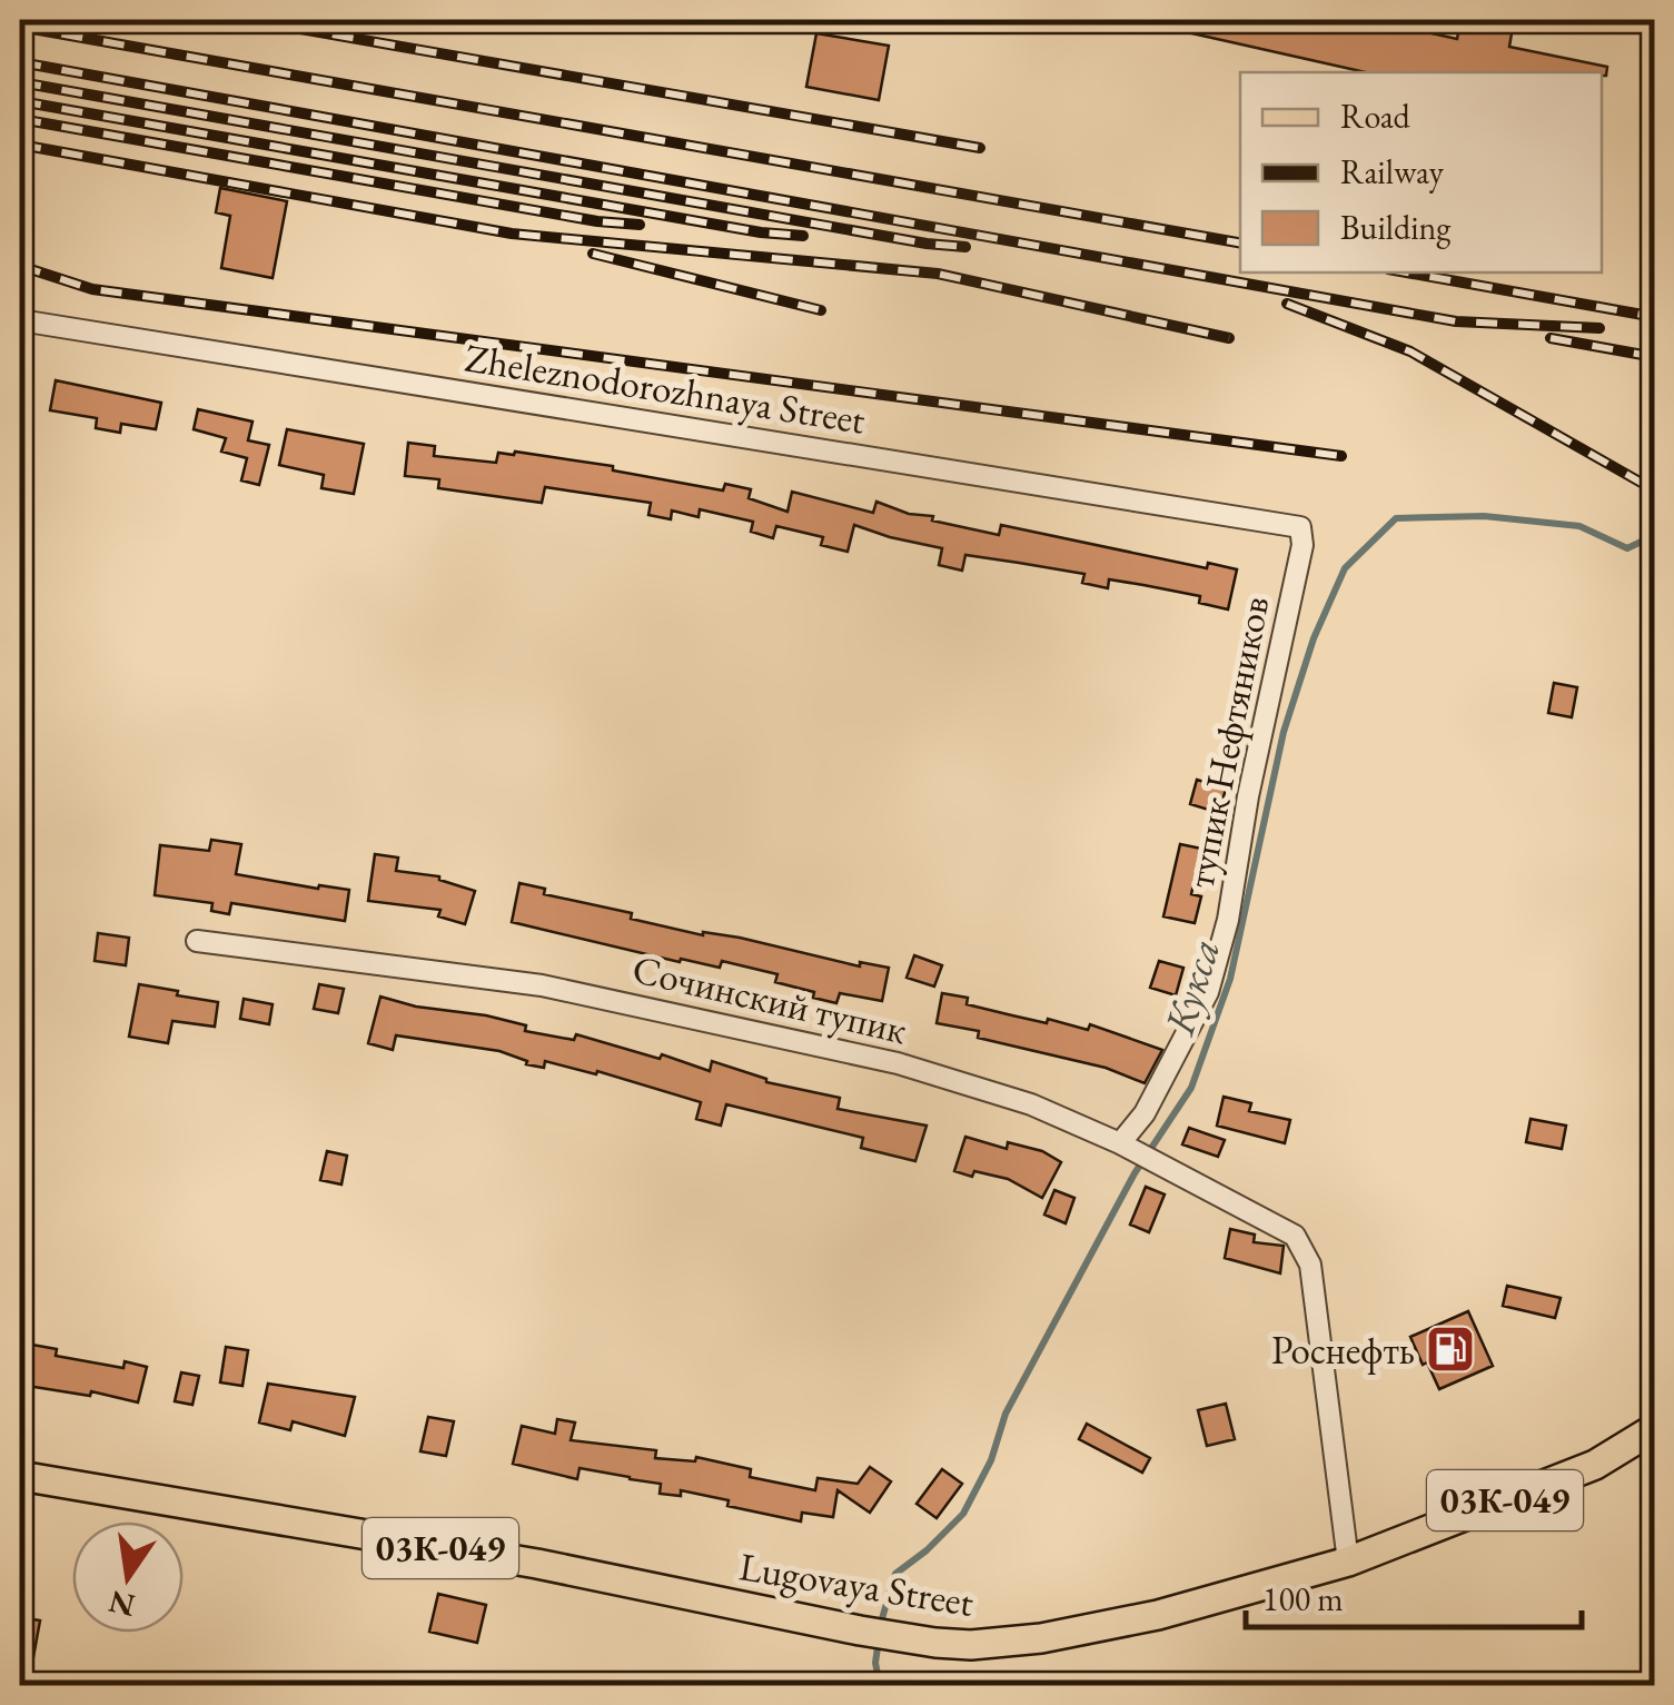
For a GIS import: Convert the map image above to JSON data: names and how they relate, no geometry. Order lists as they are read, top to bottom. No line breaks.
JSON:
{"streets":{"main road":["03К-049","Lugovaya Street"],"street":["Zheleznodorozhnaya Street","тупик Нефтяников","Сочинский тупик"]},"crossings":[["Zheleznodorozhnaya Street","тупик Нефтяников"],["тупик Нефтяников","Сочинский тупик"],["Сочинский тупик","Lugovaya Street"]],"water":["Кукса"],"places":{"fuel station":["Роснефть"]},"legend":["Road","Railway","Building"],"scale_bar":"100 m","north":"bottom"}
